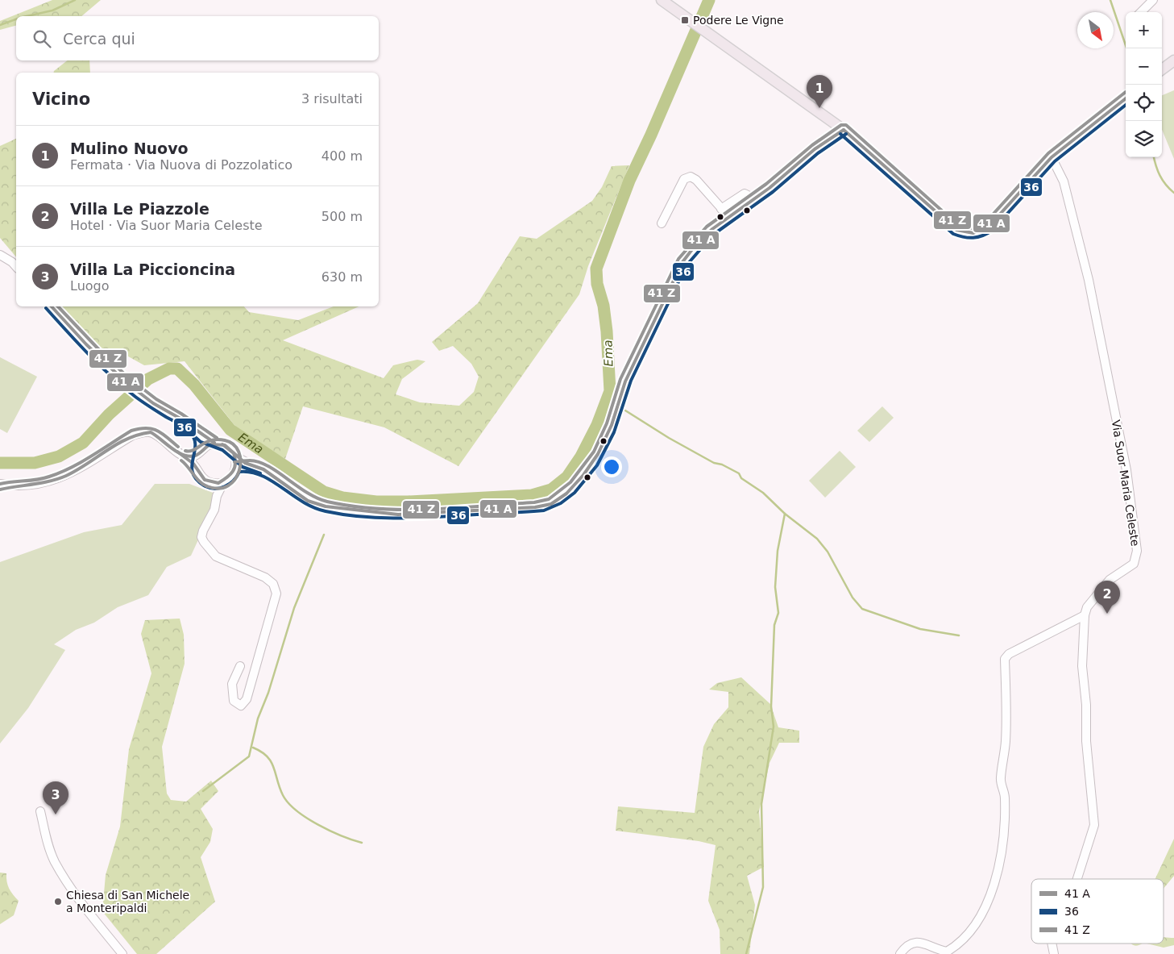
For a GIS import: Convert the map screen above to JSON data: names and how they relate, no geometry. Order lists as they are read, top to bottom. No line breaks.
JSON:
{"streets":{"street":["Via Suor Maria Celeste"]},"water":["Ema"],"places":{"transit":["Podere Le Vigne"],"other":["Chiesa di San Michele a Monteripaldi"]},"lines":["transit line 36"],"legend":["41 A","36","41 Z"],"north":"bottom right","page":{"map_buttons":["+","−"],"search":"Cerca qui","heading":["Vicino","3 risultati"],"pins":["1","2","3"],"list":[{"mark":"1","name":"Mulino Nuovo","note":"Fermata · Via Nuova di Pozzolatico","value":"400 m"},{"mark":"2","name":"Villa Le Piazzole","note":"Hotel · Via Suor Maria Celeste","value":"500 m"},{"mark":"3","name":"Villa La Piccioncina","note":"Luogo","value":"630 m"}]}}
